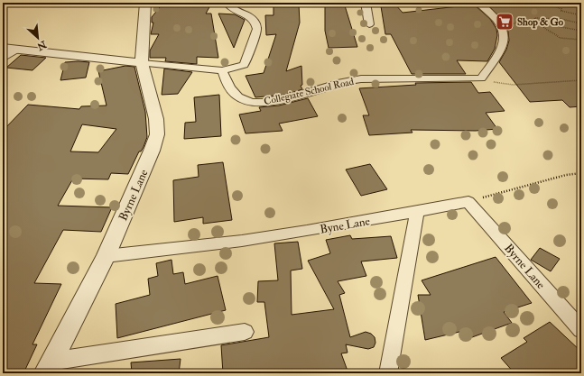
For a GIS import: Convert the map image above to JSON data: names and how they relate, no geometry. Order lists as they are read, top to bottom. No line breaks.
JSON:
{"streets":{"street":["Collegiate School Road","Byrne Lane","Byne Lane"]},"crossings":[["Byrne Lane","Byne Lane"]],"places":{"supermarket":["Shop & Go"]},"north":"bottom right"}
